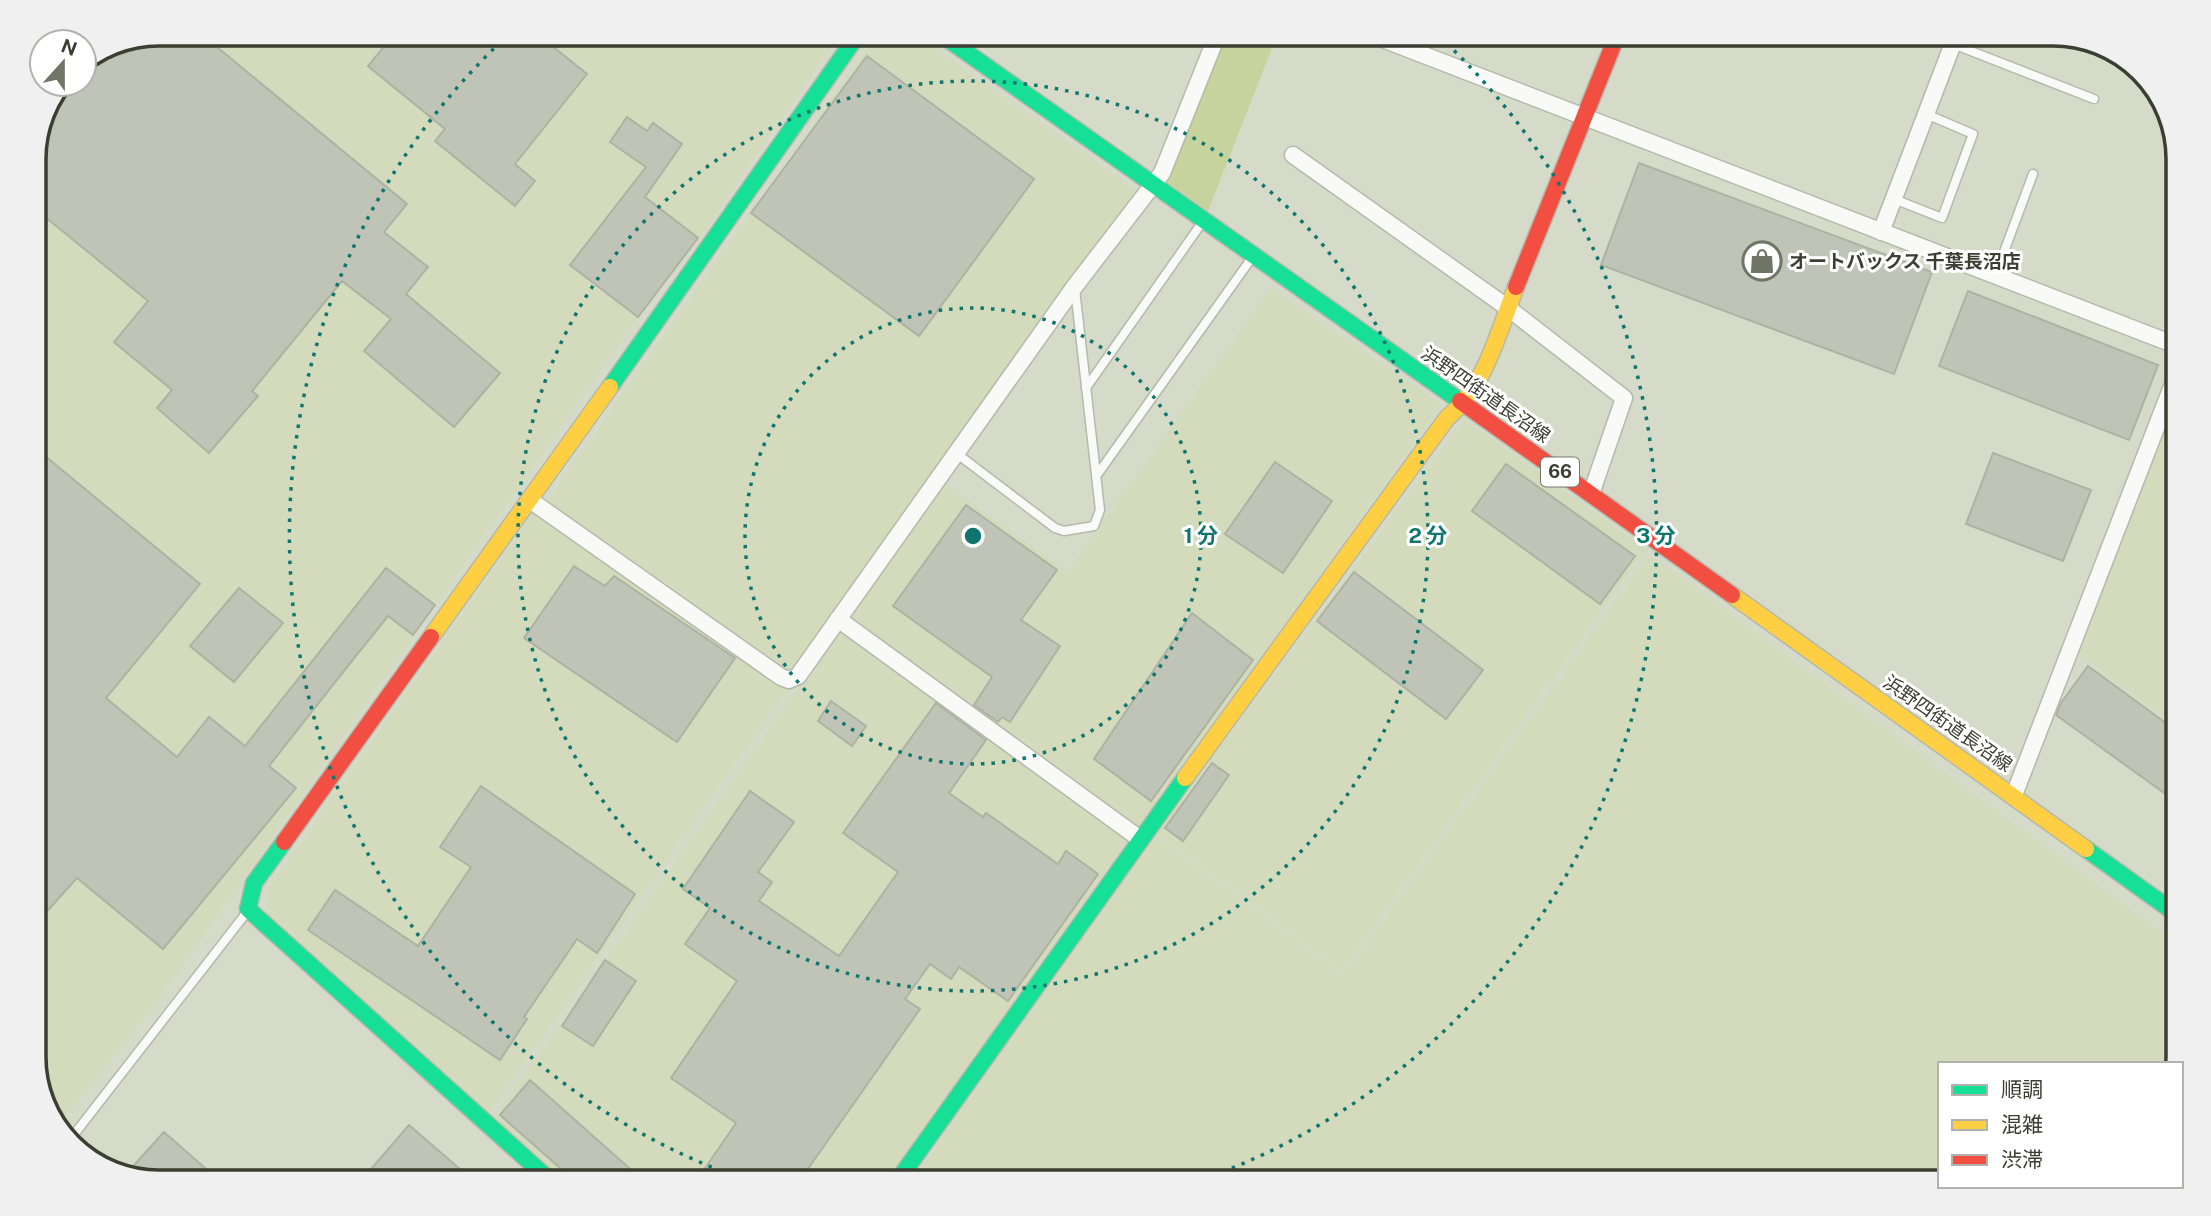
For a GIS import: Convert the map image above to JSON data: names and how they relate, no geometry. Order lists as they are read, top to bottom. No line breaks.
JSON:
{"streets":{"street":["浜野四街道長沼線","66"]},"places":{"shop":["オートバックス 千葉長沼店"]},"legend":["順調","混雑","渋滞"],"north":"top","rings":["1 分","2 分","3 分"]}
